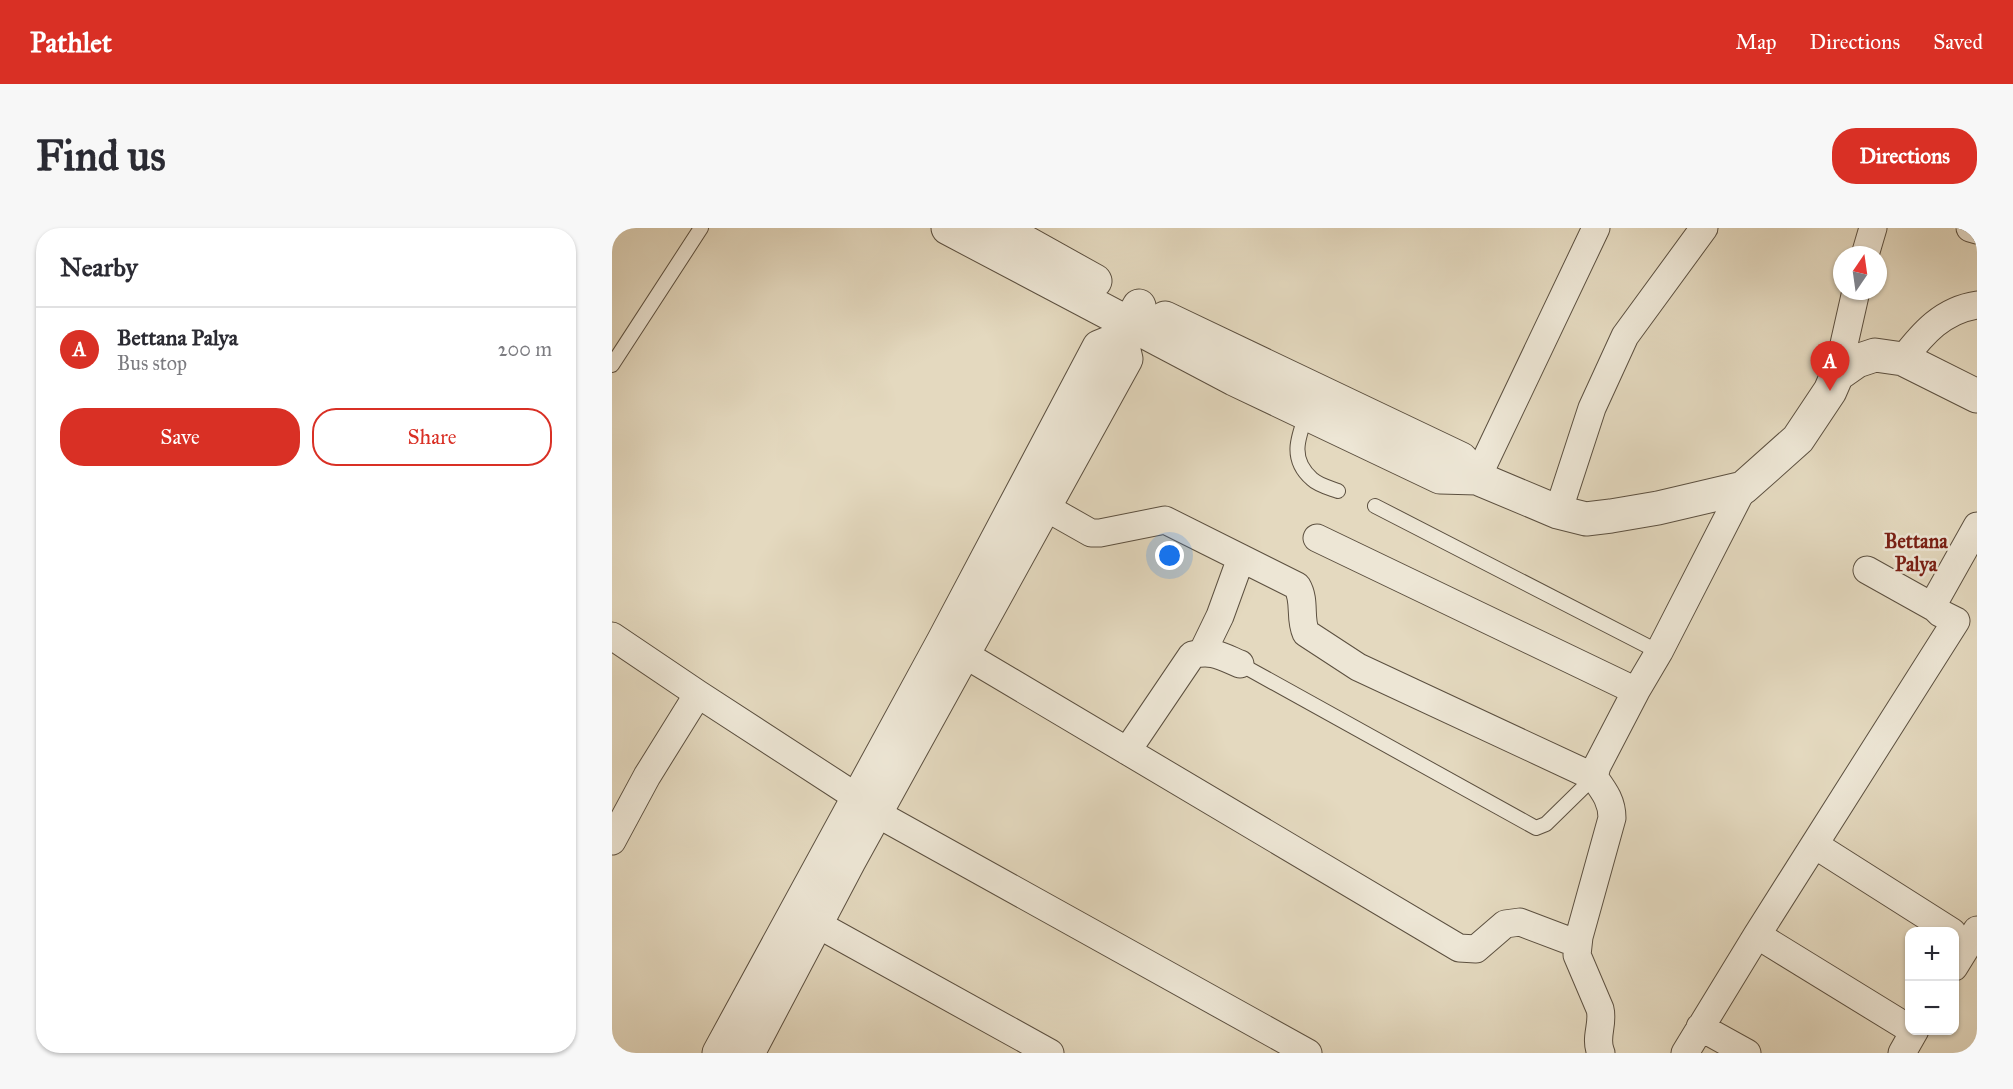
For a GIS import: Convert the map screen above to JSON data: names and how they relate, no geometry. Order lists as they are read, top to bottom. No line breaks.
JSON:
{"districts":["Bettana Palya"],"north":"top","page":{"header":"Pathlet","nav":["Map","Directions","Saved"],"buttons":["Directions",["Save","Share"]],"title":"Find us","heading":"Nearby","list":[{"mark":"A","name":"Bettana Palya","note":"Bus stop","value":"200 m"}],"pins":"A","map_buttons":["+","−"]}}
